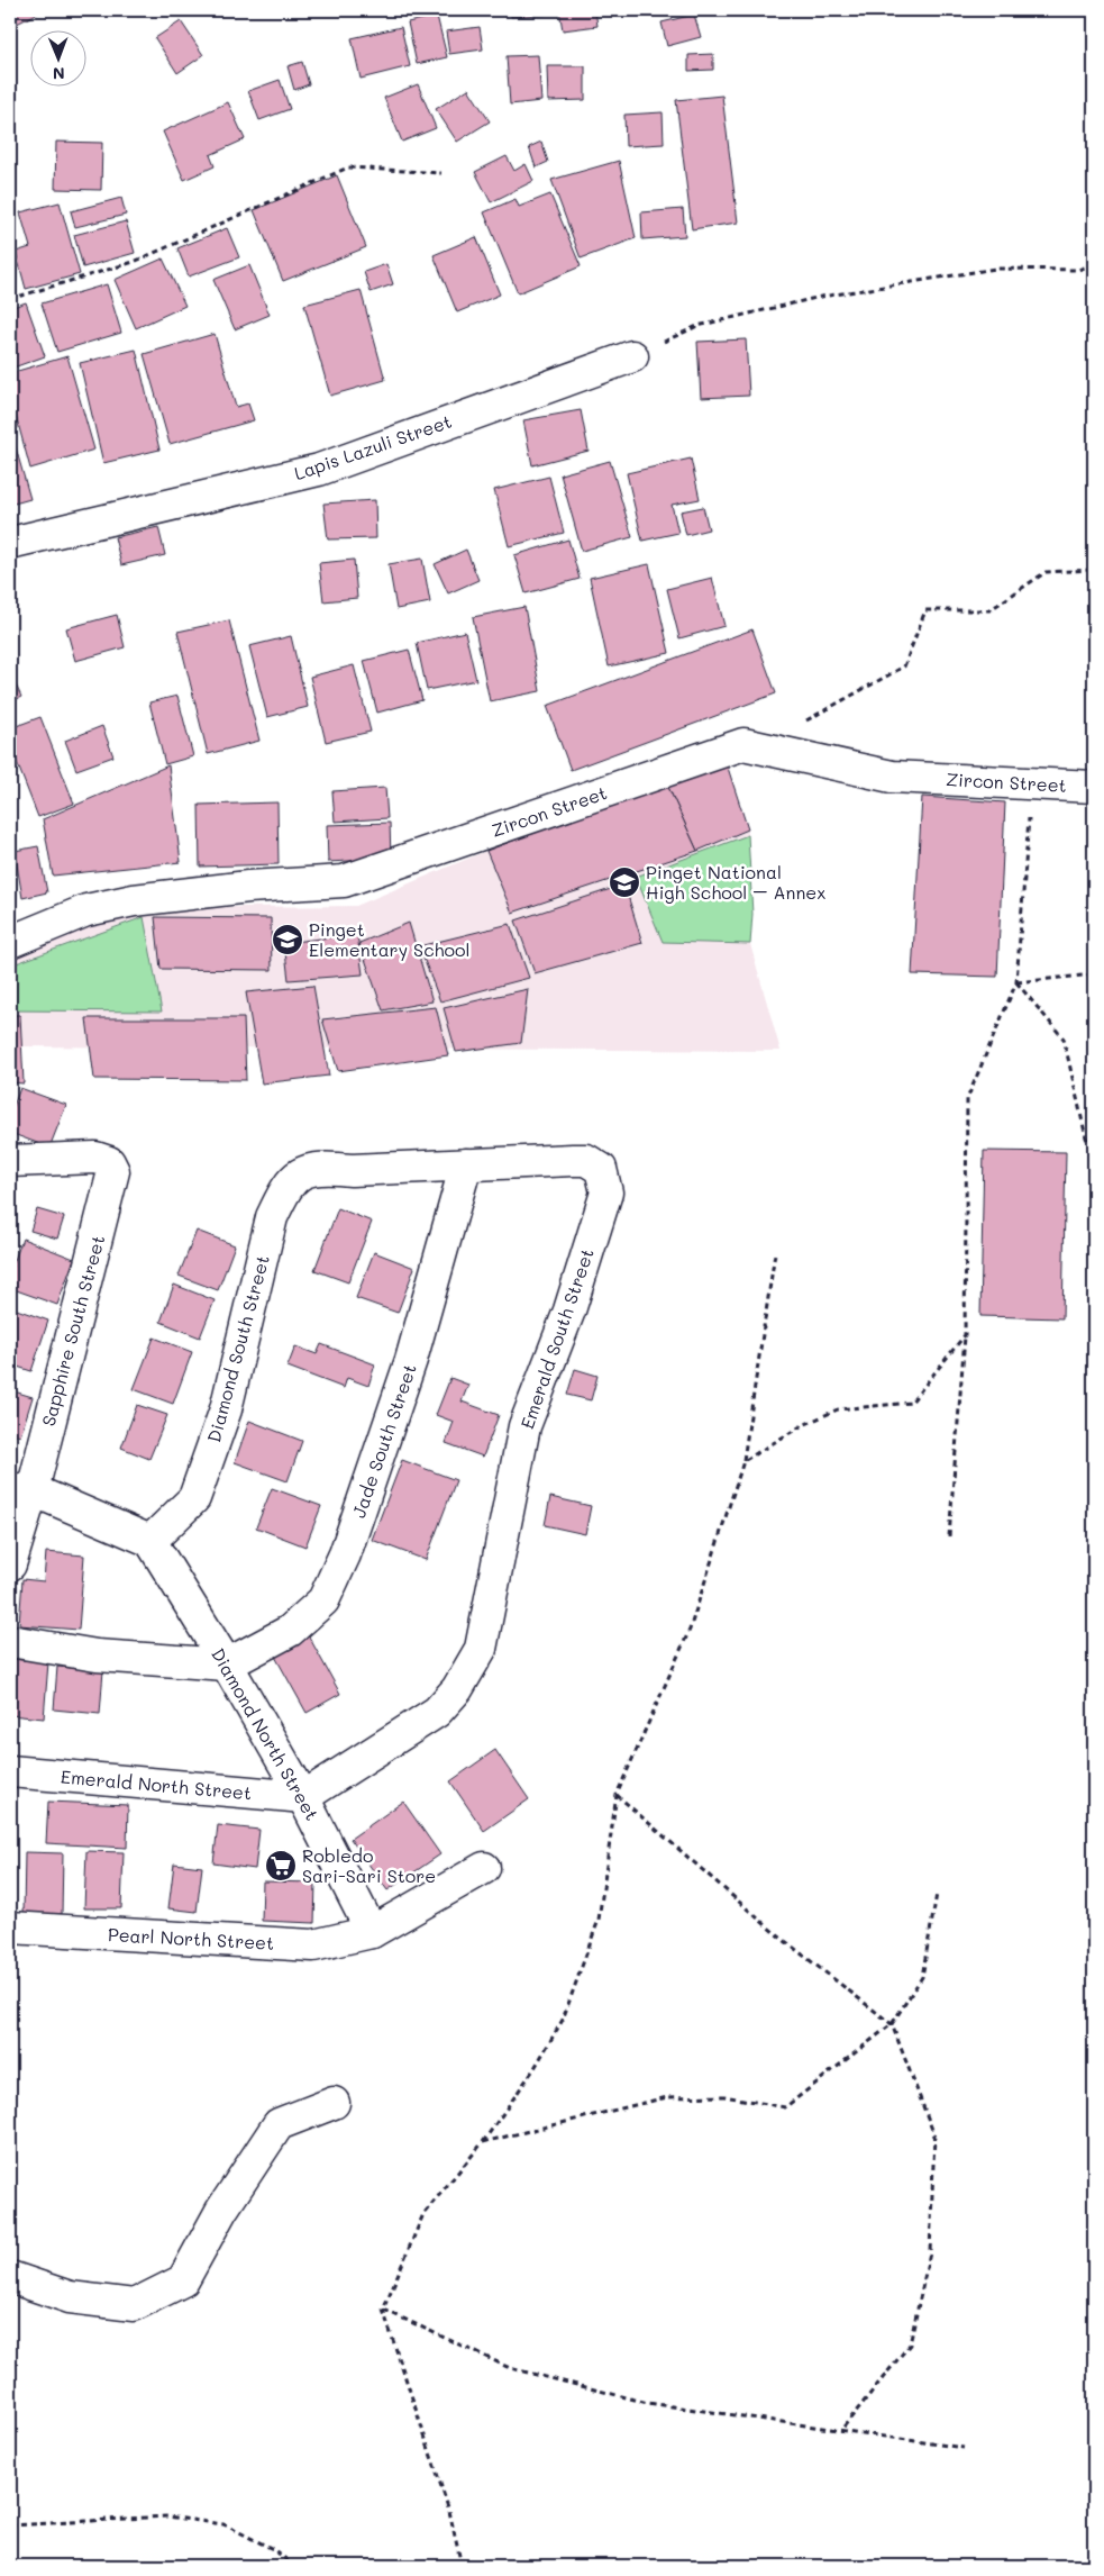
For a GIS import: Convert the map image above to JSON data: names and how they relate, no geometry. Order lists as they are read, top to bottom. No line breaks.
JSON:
{"streets":{"street":["Lapis Lazuli Street","Zircon Street","Sapphire South Street","Emerald South Street","Diamond South Street","Jade South Street","Diamond North Street","Emerald North Street","Pearl North Street"]},"crossings":[["Emerald South Street","Diamond South Street"],["Emerald South Street","Jade South Street"],["Emerald South Street","Diamond North Street"],["Emerald South Street","Emerald North Street"],["Diamond South Street","Diamond North Street"],["Jade South Street","Diamond North Street"],["Diamond North Street","Emerald North Street"],["Diamond North Street","Pearl North Street"]],"places":{"school or university":["Pinget National High School – Annex","Pinget Elementary School"],"supermarket":["Robledo Sari-Sari Store"]},"north":"bottom"}
